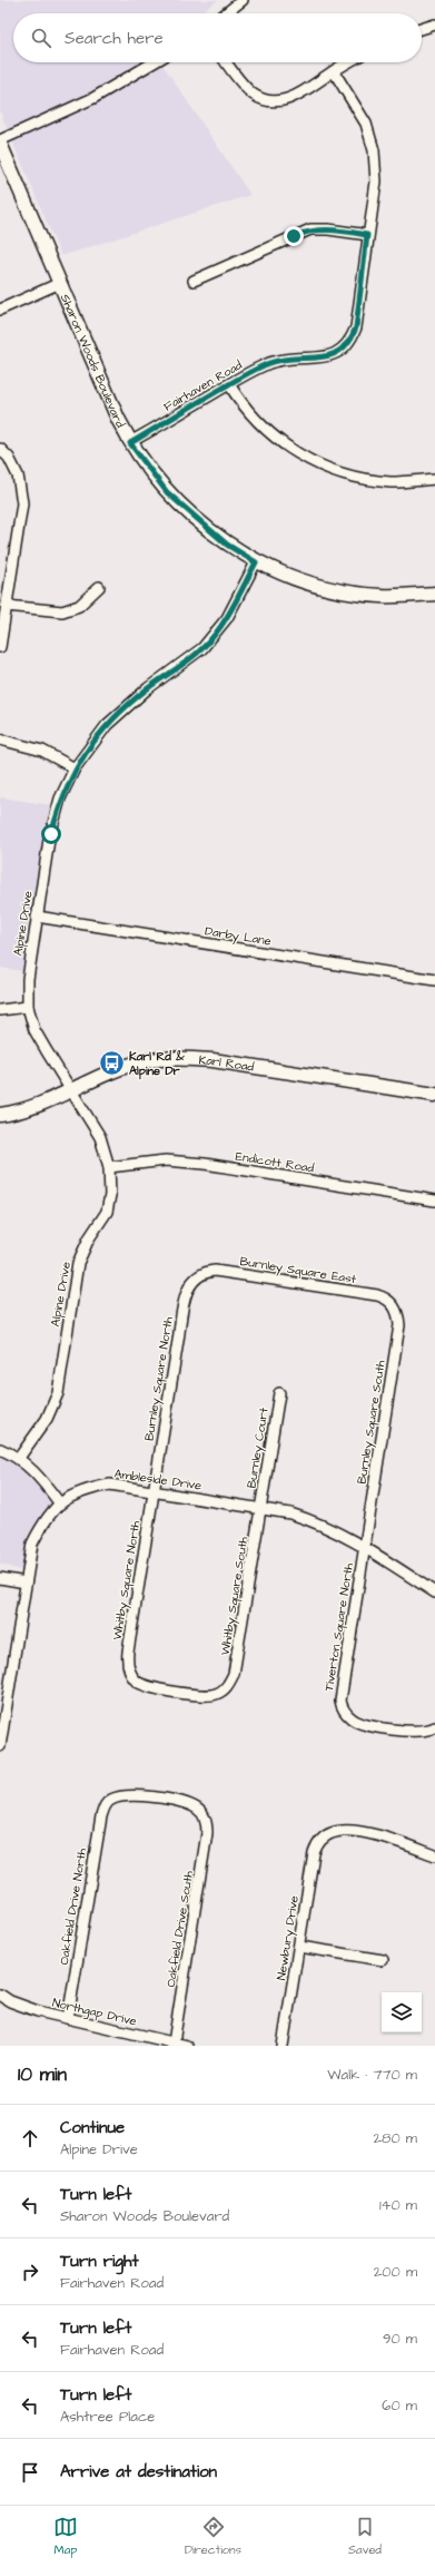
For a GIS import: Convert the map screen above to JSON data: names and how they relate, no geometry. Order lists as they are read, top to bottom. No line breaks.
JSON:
{"streets":{"street":["Sharon Woods Boulevard","Fairhaven Road","Alpine Drive","Darby Lane","Karl Road","Endicott Road","Burnley Square East","Burnley Square North","Burnley Square South","Burnley Court","Ambleside Drive","Whitby Square North","Whitby Square South","Tiverton Square North","Oakfield Drive North","Oakfield Drive South","Newbury Drive","Northgap Drive"]},"crossings":[["Sharon Woods Boulevard","Fairhaven Road"],["Sharon Woods Boulevard","Alpine Drive"],["Alpine Drive","Darby Lane"],["Alpine Drive","Karl Road"],["Alpine Drive","Endicott Road"],["Burnley Square East","Burnley Square North"],["Burnley Square East","Burnley Square South"],["Burnley Square North","Ambleside Drive"],["Burnley Square North","Whitby Square North"],["Burnley Square South","Ambleside Drive"],["Burnley Square South","Tiverton Square North"],["Burnley Court","Ambleside Drive"],["Burnley Court","Whitby Square South"],["Ambleside Drive","Whitby Square North"],["Ambleside Drive","Whitby Square South"],["Ambleside Drive","Tiverton Square North"],["Whitby Square North","Whitby Square South"],["Oakfield Drive North","Oakfield Drive South"],["Oakfield Drive North","Northgap Drive"],["Oakfield Drive South","Northgap Drive"]],"places":{"bus stop":["Karl Rd & Alpine Dr"]},"page":{"search":"Search here","heading":["10 min","Walk · 770 m"],"list":[["Continue","Alpine Drive","280 m"],["Turn left","Sharon Woods Boulevard","140 m"],["Turn right","Fairhaven Road","200 m"],["Turn left","Fairhaven Road","90 m"],["Turn left","Ashtree Place","60 m"],"Arrive at destination"],"nav":["Map","Directions","Saved"]}}
